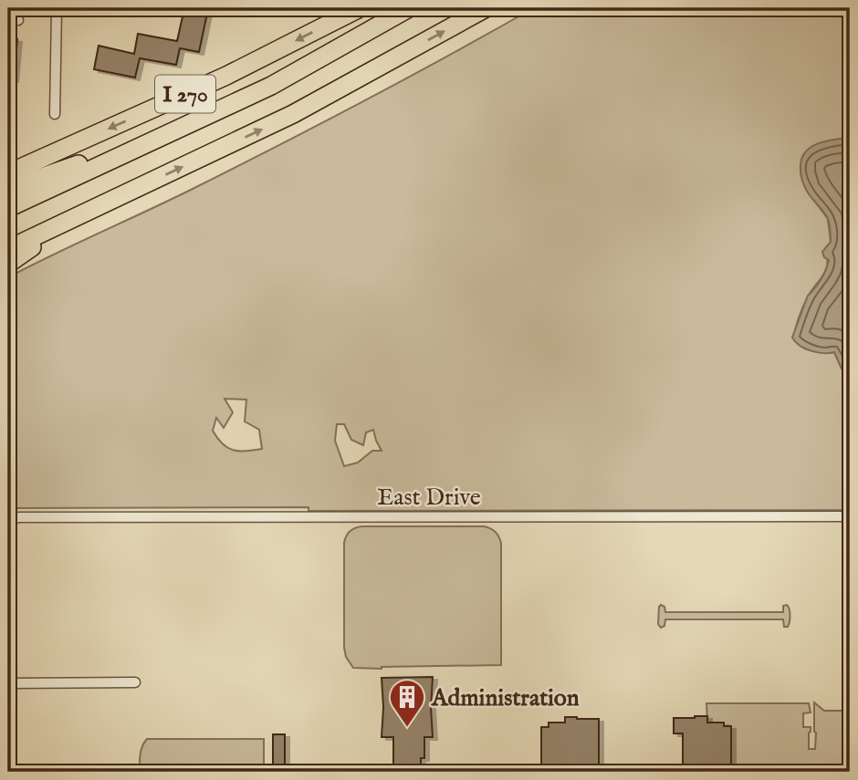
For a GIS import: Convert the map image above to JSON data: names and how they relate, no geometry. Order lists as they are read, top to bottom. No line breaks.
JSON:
{"streets":{"highway":["I 270"],"street":["East Drive"]},"places":{"building":["Administration"]}}
